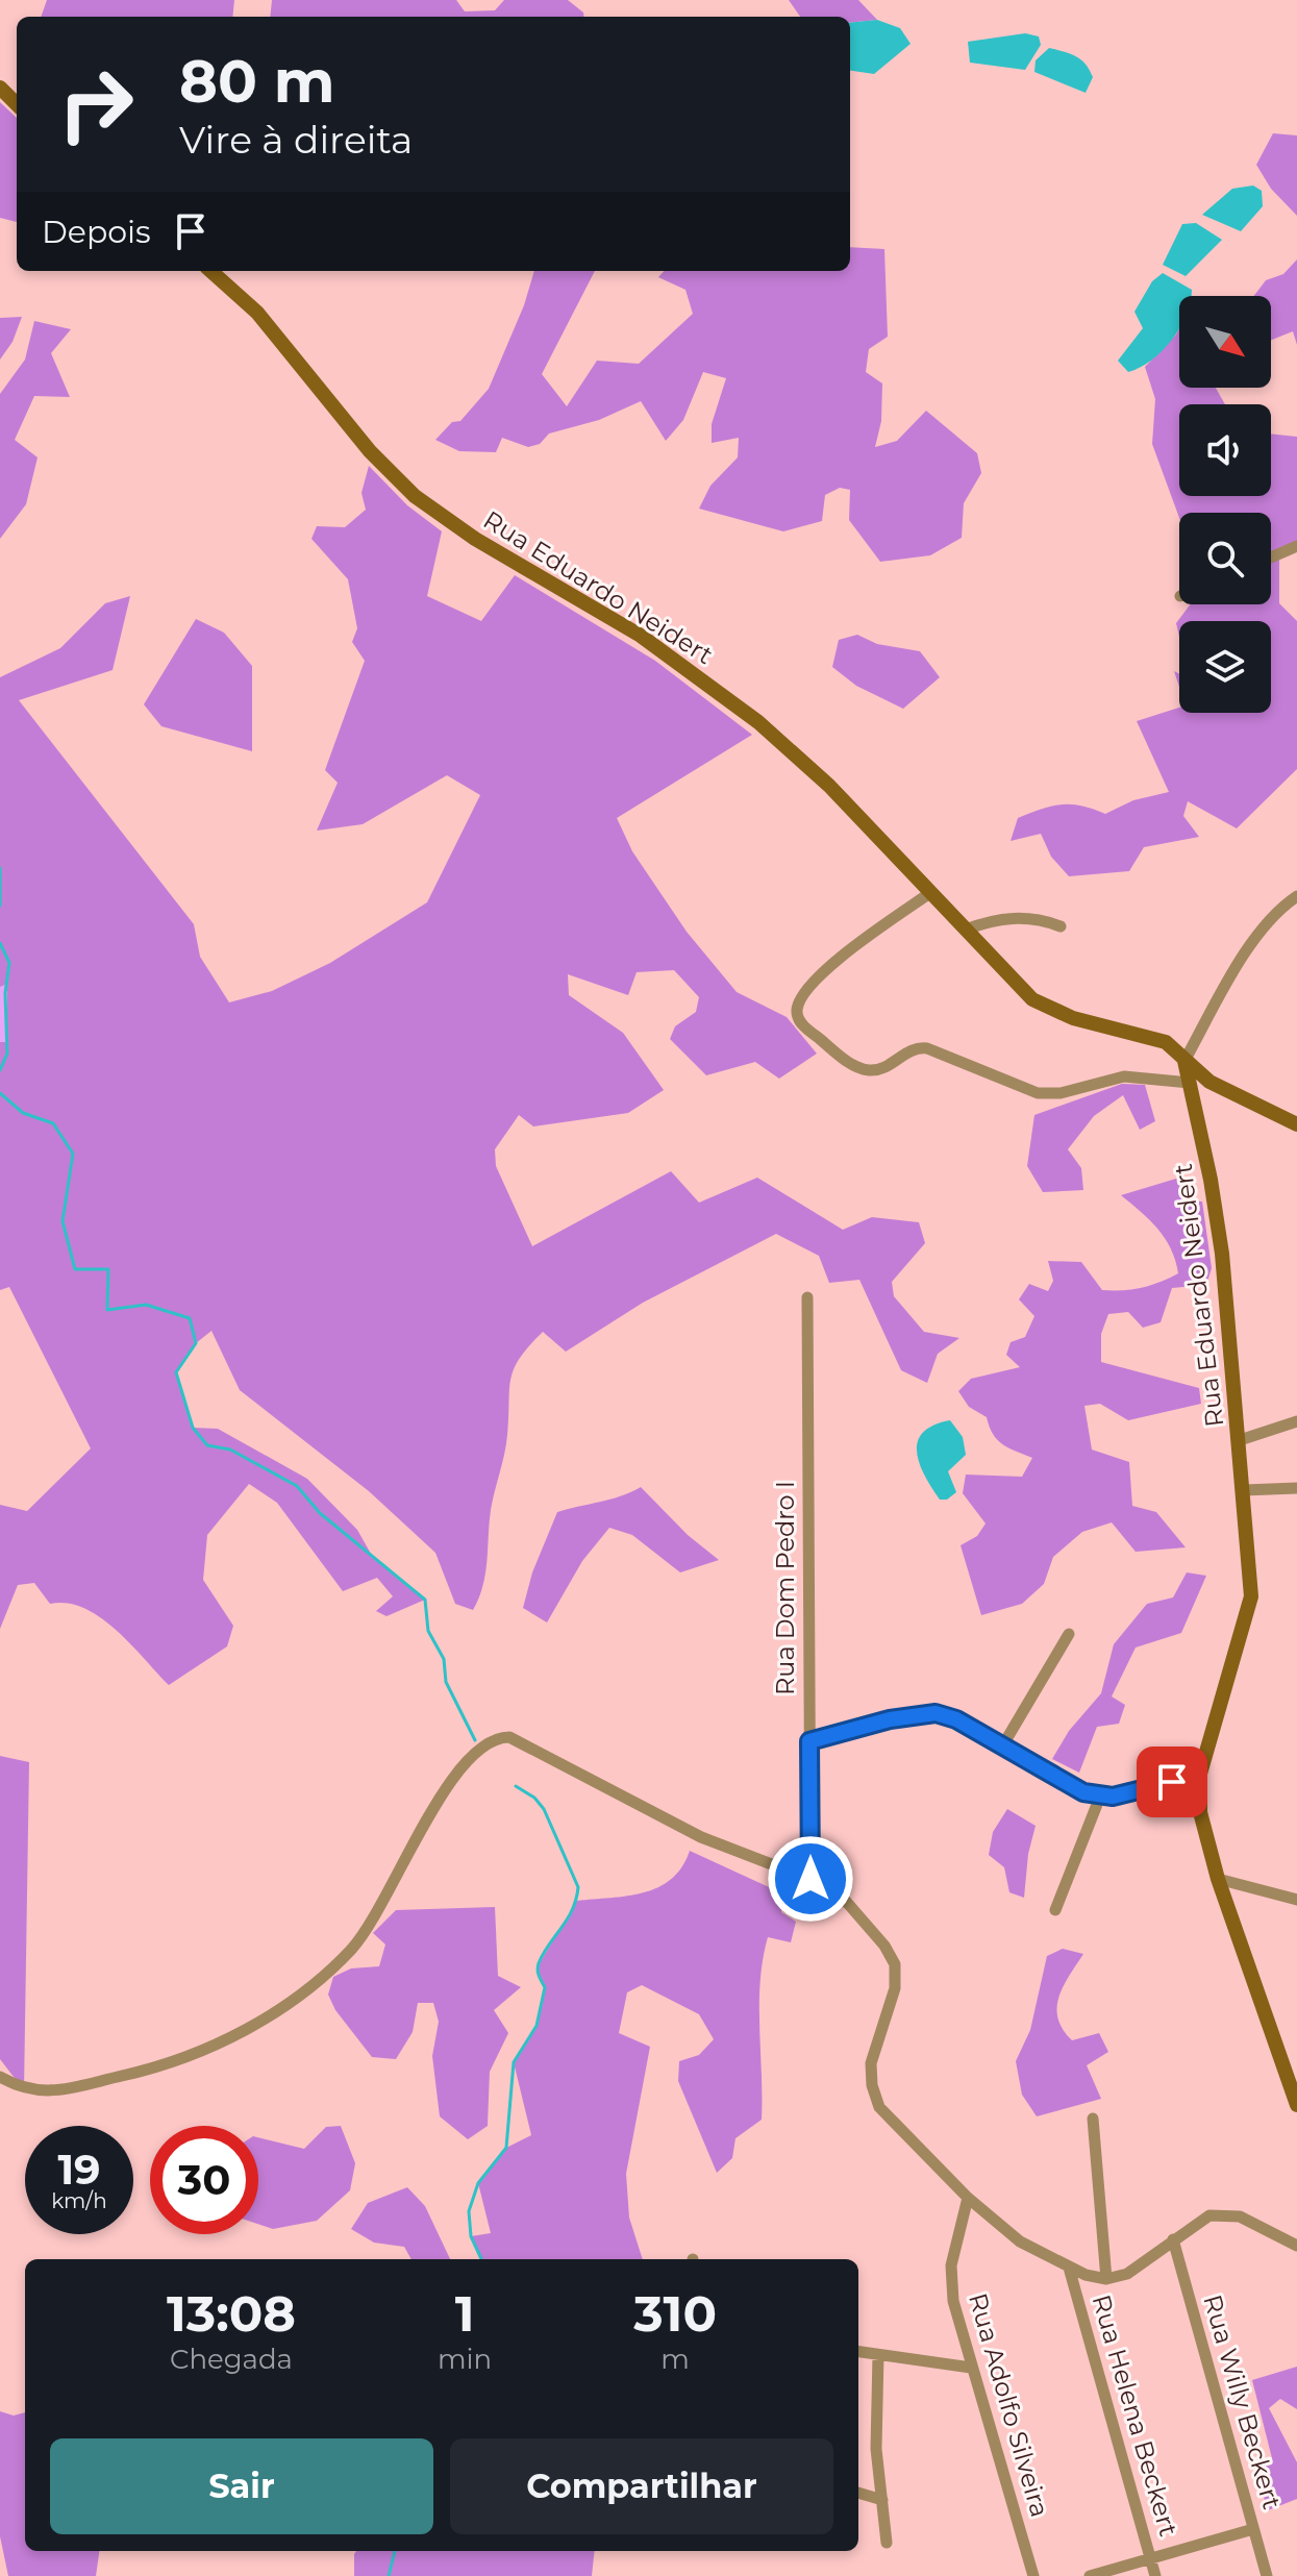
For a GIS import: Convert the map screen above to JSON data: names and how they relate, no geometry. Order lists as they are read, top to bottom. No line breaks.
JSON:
{"streets":{"street":["Rua Eduardo Neidert","Rua Dom Pedro I","Rua Willy Beckert","Rua Adolfo Silveira","Rua Helena Beckert"]},"north":"bottom right","page":{"turn":["80 m","Vire à direita"],"then":"Depois","speed":"19 km/h","limit":"30","eta":["13:08","Chegada","1","min","310","m"],"buttons":["Sair","Compartilhar"]}}
